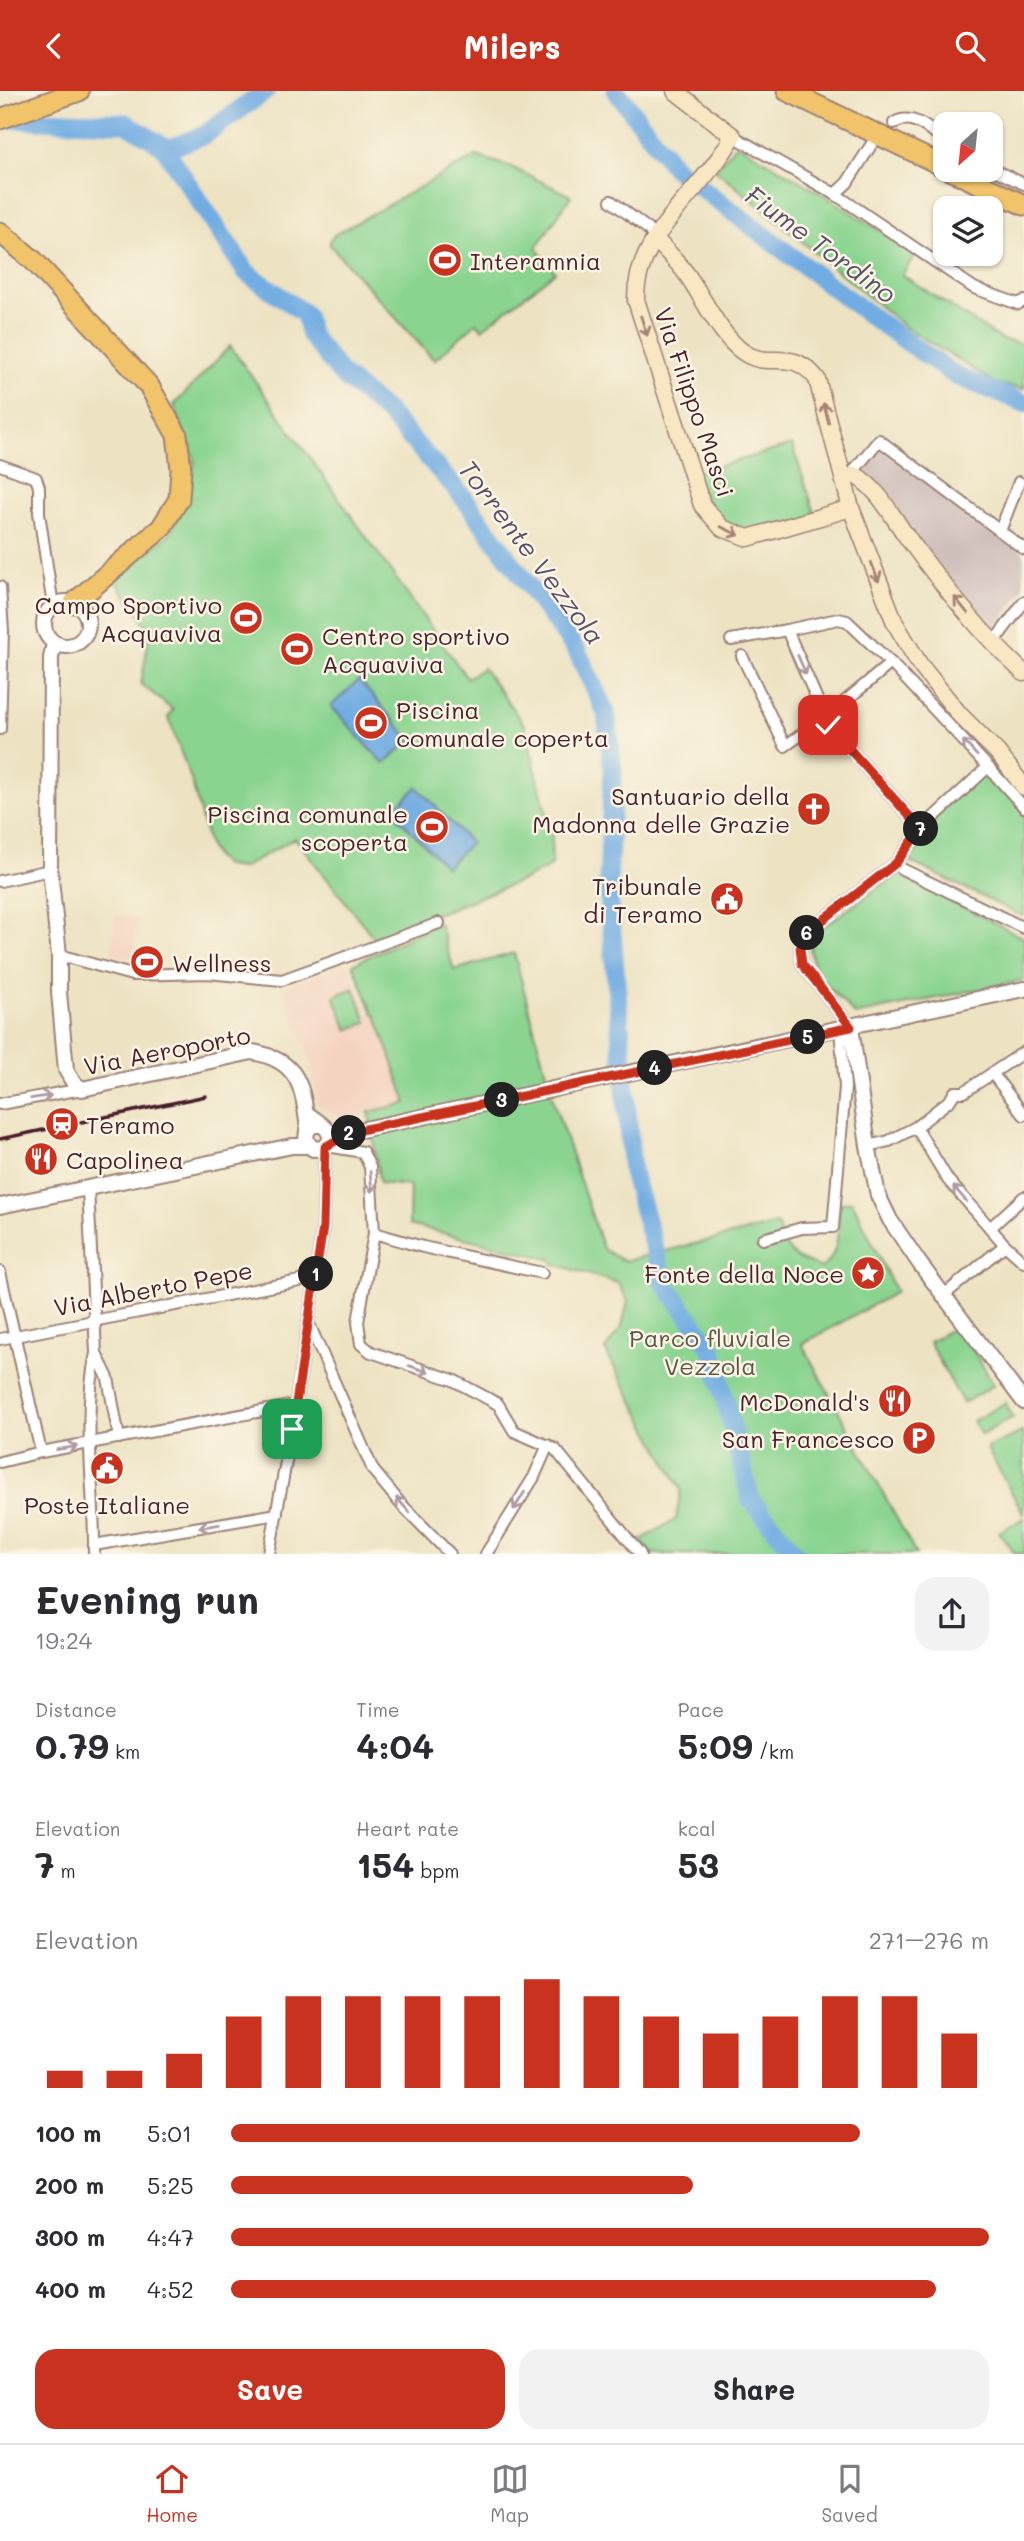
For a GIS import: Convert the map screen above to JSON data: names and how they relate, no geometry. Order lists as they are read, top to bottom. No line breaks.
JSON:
{"streets":{"main road":["Via Filippo Masci"],"street":["Via Aeroporto","Via Alberto Pepe"]},"water":["Fiume Tordino","Torrente Vezzola"],"parks":["Parco fluviale Vezzola"],"places":{"sports":["Interamnia","Campo Sportivo Acquaviva","Centro sportivo Acquaviva","Piscina comunale coperta","Piscina comunale scoperta","Wellness"],"church":["Santuario della Madonna delle Grazie"],"public building":["Tribunale di Teramo","Poste Italiane"],"station":["Teramo"],"restaurant":["Capolinea","McDonald's"],"place":["Fonte della Noce"],"parking":["San Francesco"]},"north":"bottom left","page":{"header":"Milers","pins":["7","6","5","4","3","2","1"],"heading":["Evening run","19:24"],"stats":[["Distance","0.79 km"],["Time","4:04"],["Pace","5:09 /km"],["Elevation","7 m"],["Heart rate","154 bpm"],["kcal","53"]],"chart":["Elevation","271–276 m"],"list":[{"name":"100 m","note":"5:01"},{"name":"200 m","note":"5:25"},{"name":"300 m","note":"4:47"},{"name":"400 m","note":"4:52"}],"buttons":["Save","Share"],"tabs":["Home","Map","Saved"]}}
